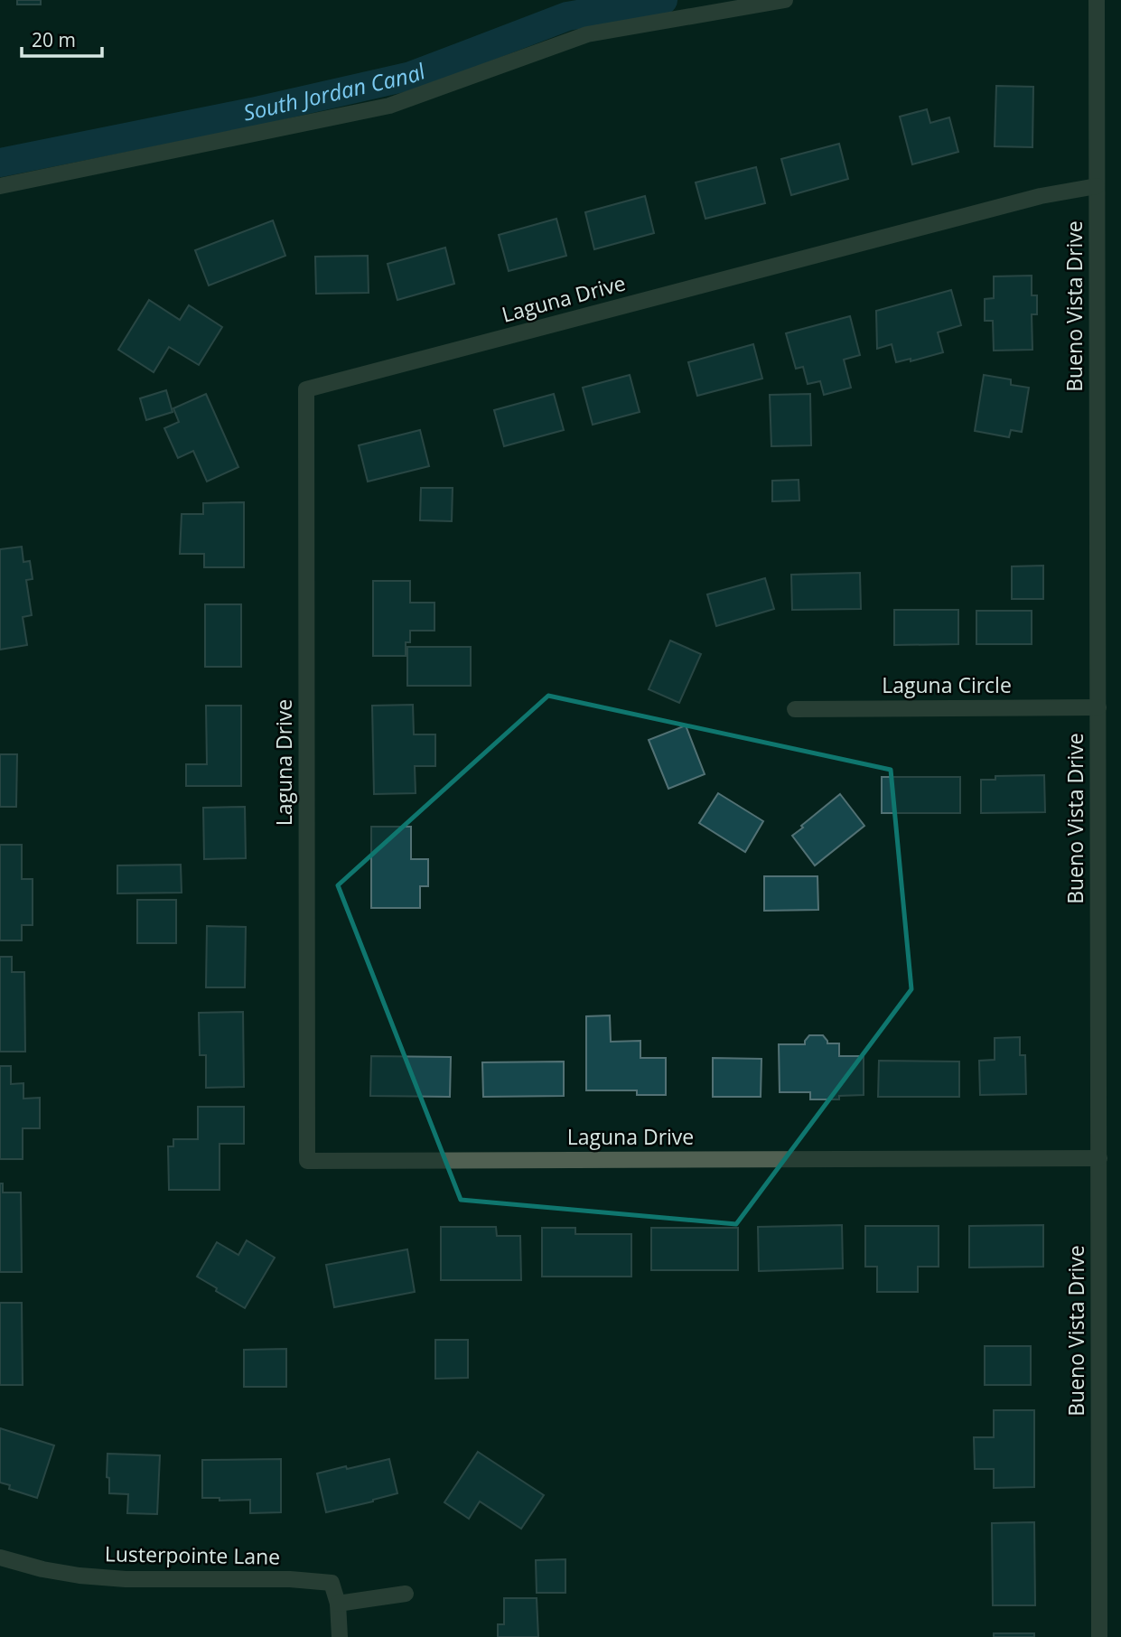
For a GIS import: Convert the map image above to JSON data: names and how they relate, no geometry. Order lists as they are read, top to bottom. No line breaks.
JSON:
{"streets":{"street":["Laguna Drive","Bueno Vista Drive","Laguna Circle","Lusterpointe Lane"]},"crossings":[["Laguna Drive","Bueno Vista Drive"],["Bueno Vista Drive","Laguna Circle"]],"water":["South Jordan Canal"],"scale_bar":"20 m"}
